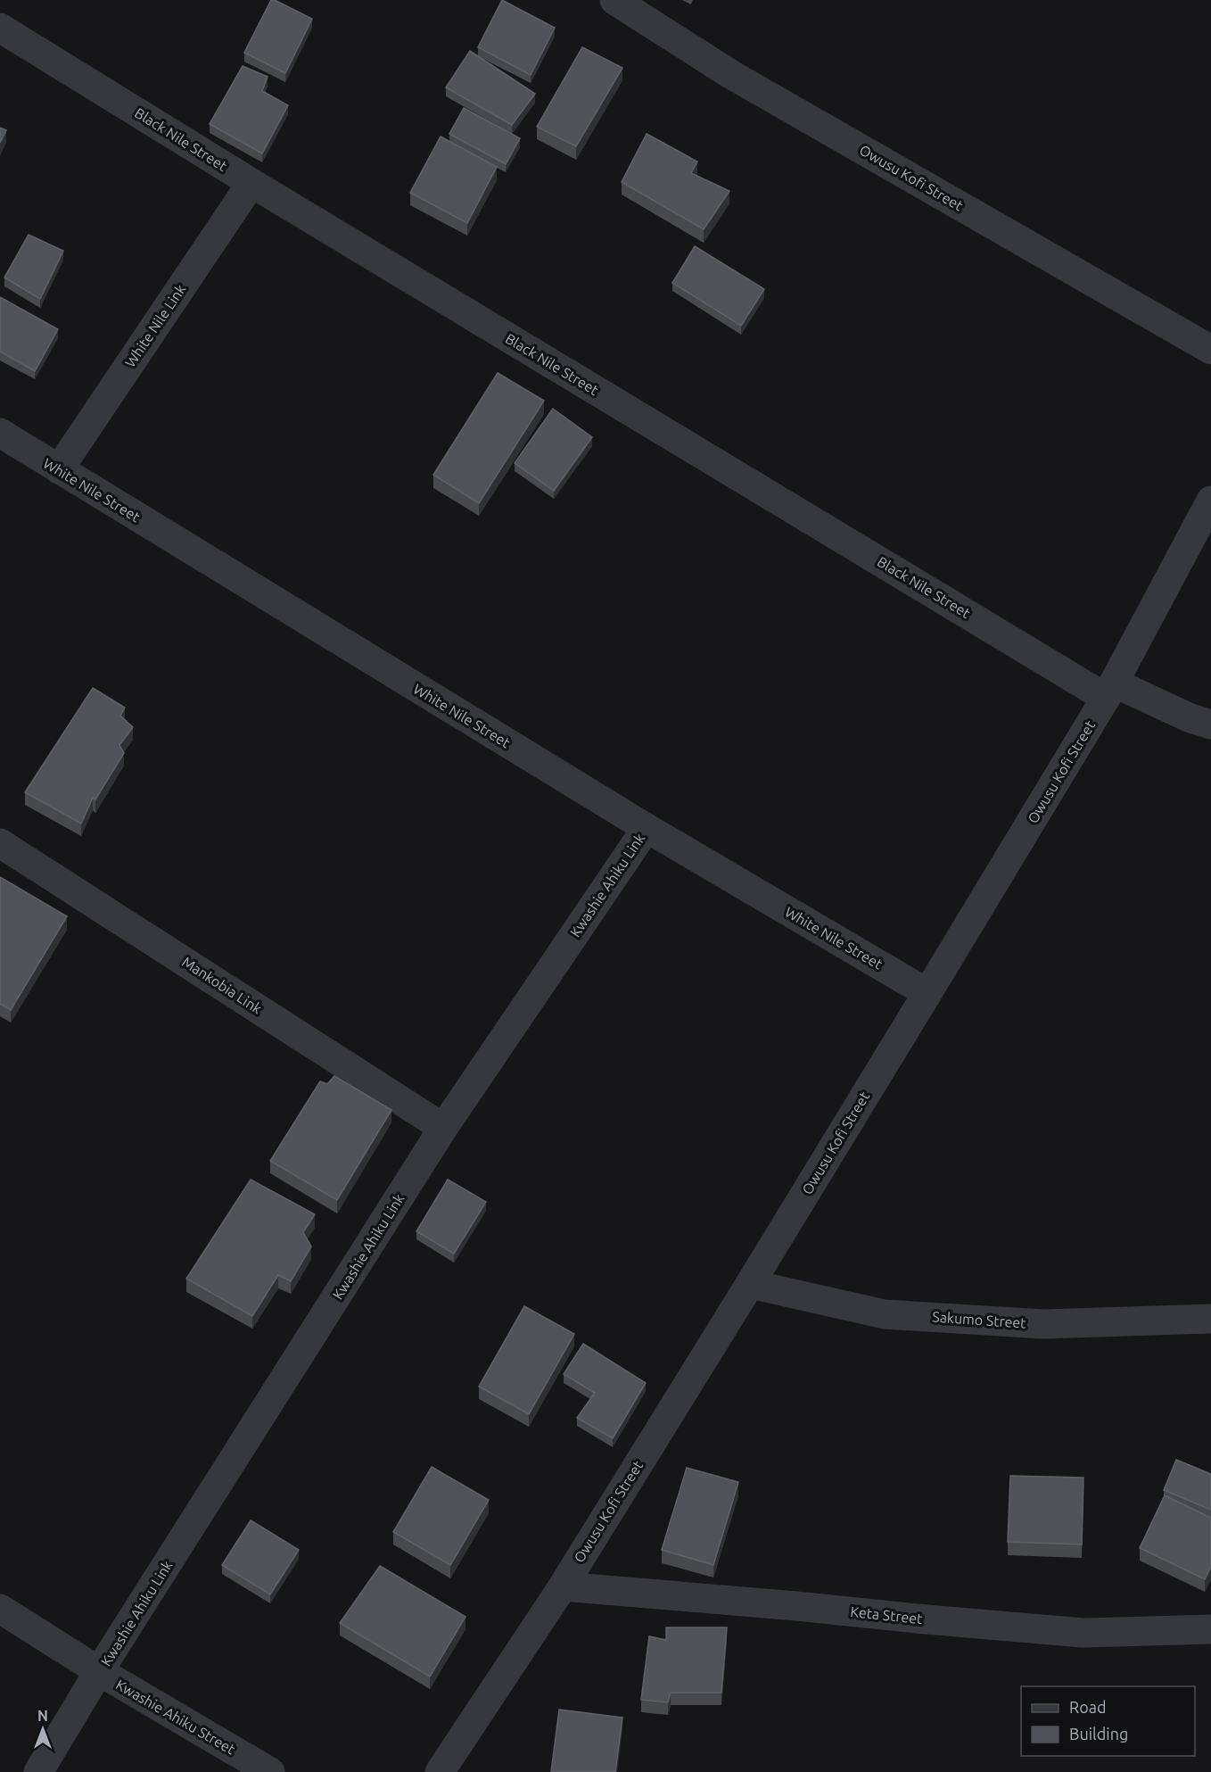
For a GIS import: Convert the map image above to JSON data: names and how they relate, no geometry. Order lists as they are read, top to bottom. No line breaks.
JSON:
{"streets":{"street":["Black Nile Street","Owusu Kofi Street","White Nile Link","White Nile Street","Kwashie Ahiku Link","Mankobia Link","Sakumo Street","Keta Street","Kwashie Ahiku Street"]},"crossings":[["Black Nile Street","Owusu Kofi Street"],["Black Nile Street","White Nile Link"],["Owusu Kofi Street","White Nile Street"],["Owusu Kofi Street","Sakumo Street"],["Owusu Kofi Street","Keta Street"],["White Nile Link","White Nile Street"],["White Nile Street","Kwashie Ahiku Link"],["Kwashie Ahiku Link","Mankobia Link"],["Kwashie Ahiku Link","Kwashie Ahiku Street"]],"legend":["Road","Building"],"north":"top"}
